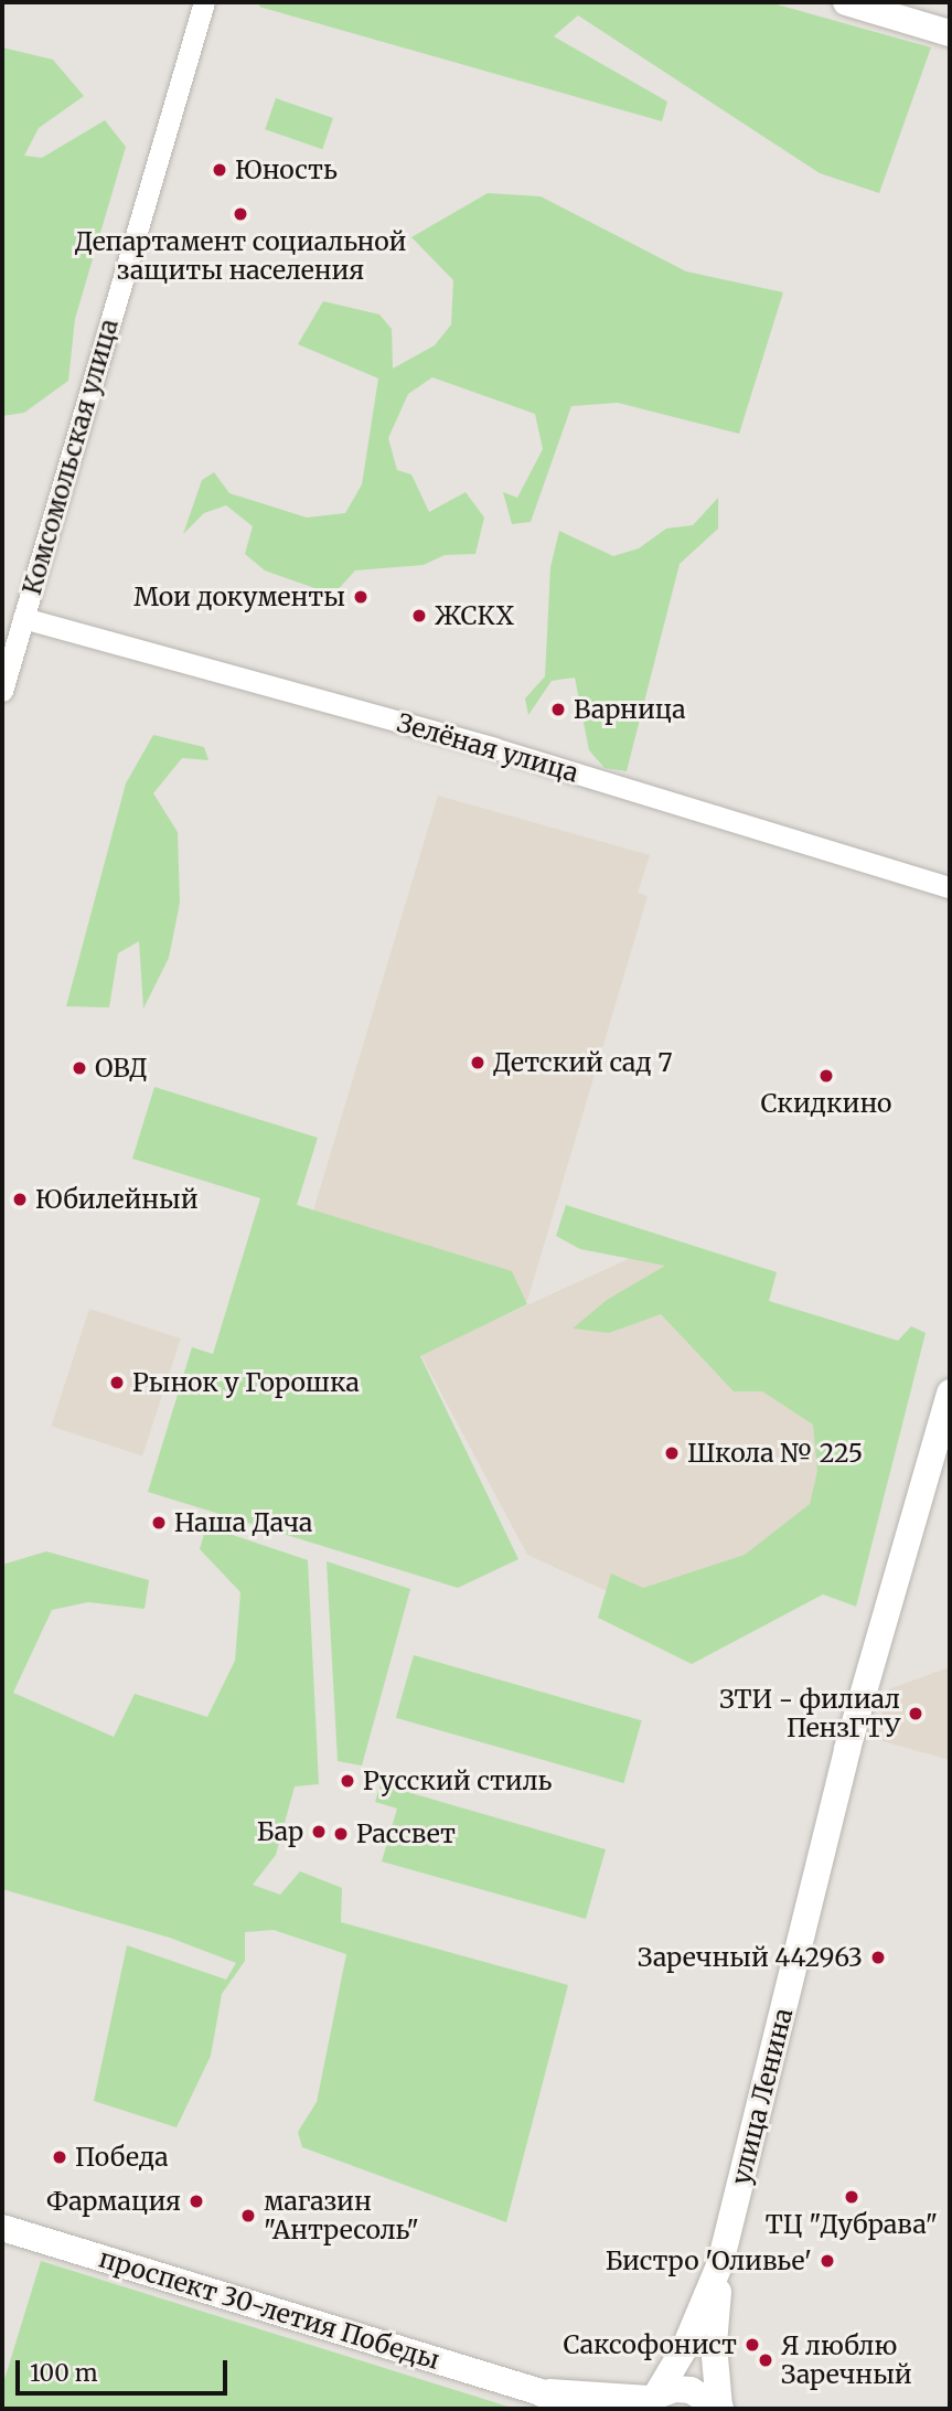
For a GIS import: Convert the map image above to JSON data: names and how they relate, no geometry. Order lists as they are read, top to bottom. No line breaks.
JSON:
{"streets":{"main road":["улица Ленина","проспект 30-летия Победы"],"street":["Комсомольская улица","Зелёная улица"]},"crossings":[["Комсомольская улица","Зелёная улица"],["улица Ленина","проспект 30-летия Победы"]],"places":["Юность","Департамент социальной защиты населения","Мои документы","ЖСКХ","Варница","Детский сад 7","ОВД","Скидкино","Юбилейный","Рынок у Горошка","Школа № 225","Наша Дача","ЗТИ - филиал ПензГТУ","Русский стиль","Бар","Рассвет","Заречный 442963","Победа","ТЦ \"Дубрава\"","Фармация","магазин \"Антресоль\"","Бистро 'Оливье'","Саксофонист","Я люблю Заречный"],"scale_bar":"100 m"}
